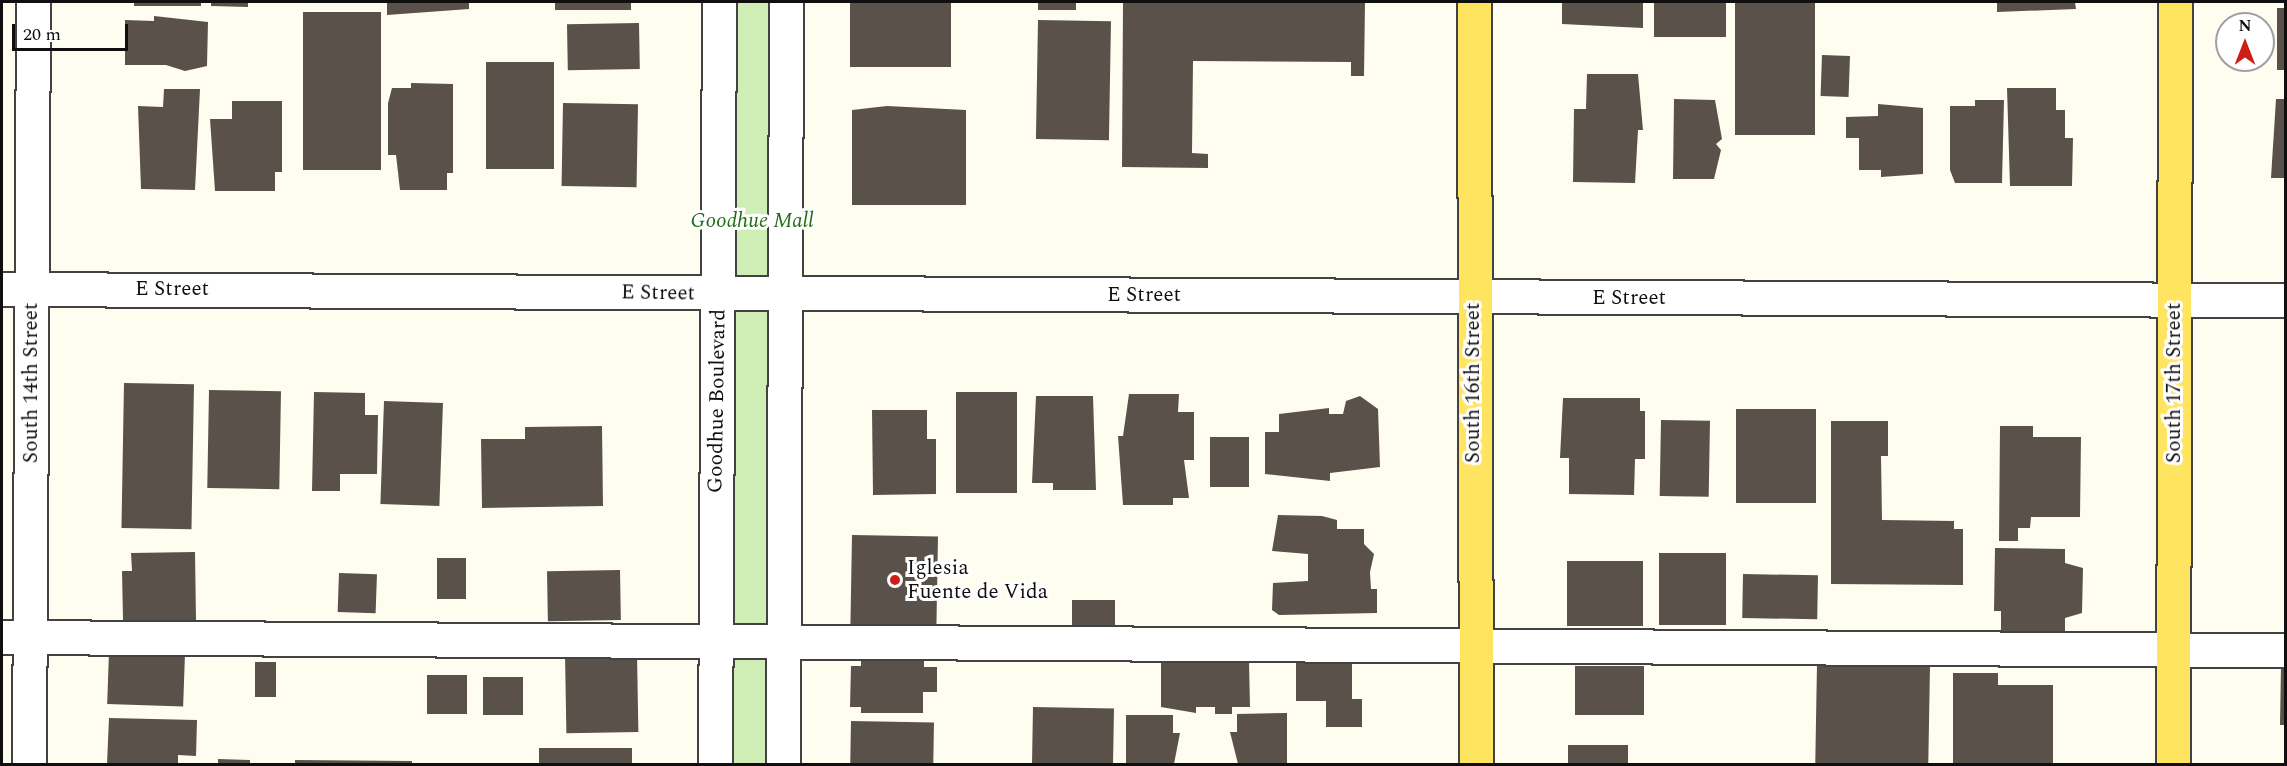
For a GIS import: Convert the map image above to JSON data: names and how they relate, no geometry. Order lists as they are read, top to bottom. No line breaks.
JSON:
{"streets":{"main road":["South 16th Street","South 17th Street"],"street":["E Street","South 14th Street","Goodhue Boulevard"]},"crossings":[["E Street","South 14th Street"],["E Street","South 16th Street"],["E Street","South 17th Street"],["E Street","Goodhue Boulevard"]],"parks":["Goodhue Mall"],"places":["Iglesia Fuente de Vida"],"scale_bar":"20 m","north":"top"}
